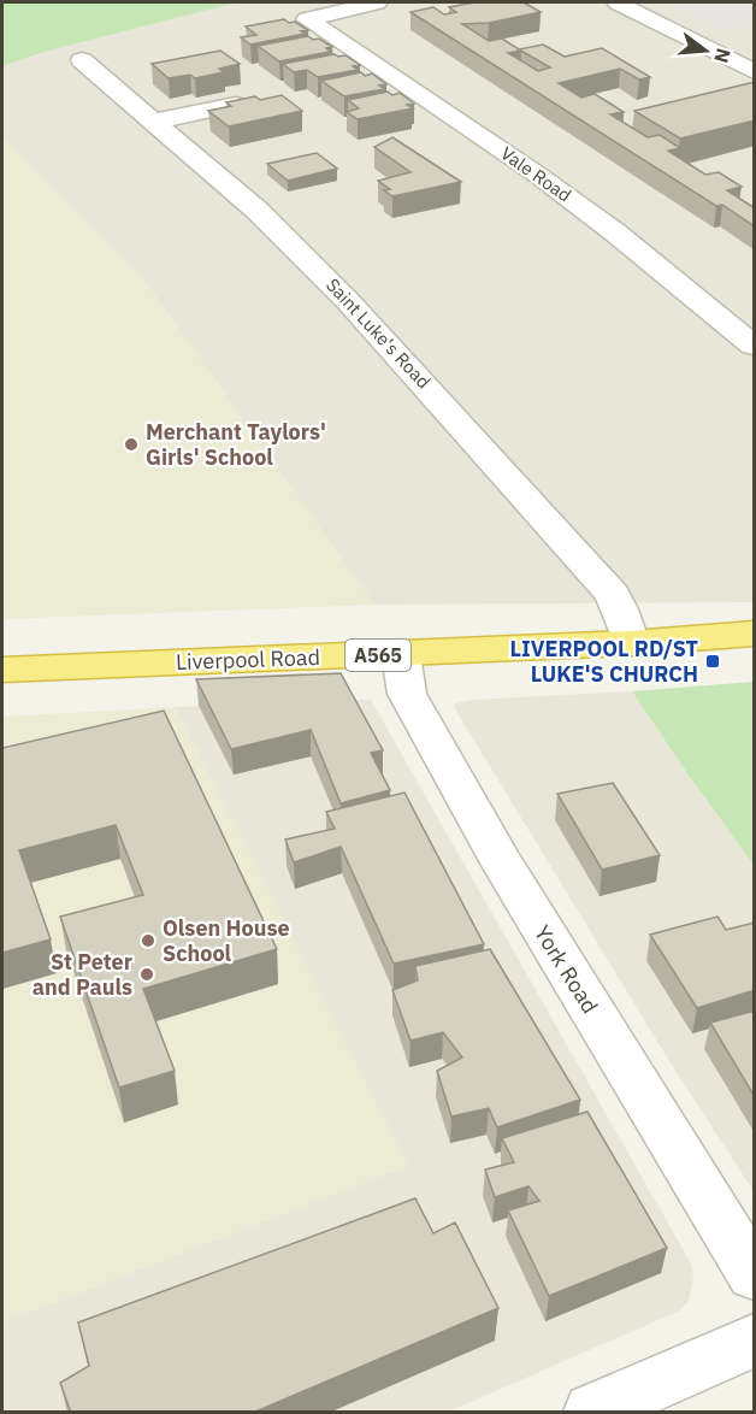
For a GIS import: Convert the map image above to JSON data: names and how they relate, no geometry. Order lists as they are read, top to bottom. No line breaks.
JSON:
{"streets":{"highway":["A565","Liverpool Road"],"street":["Vale Road","Saint Luke's Road","York Road"]},"crossings":[["Saint Luke's Road","Liverpool Road"],["Liverpool Road","York Road"]],"places":{"other":["Merchant Taylors' Girls' School","Olsen House School","St Peter and Pauls"],"transit":["LIVERPOOL RD/ST LUKE'S CHURCH"]},"north":"right"}
